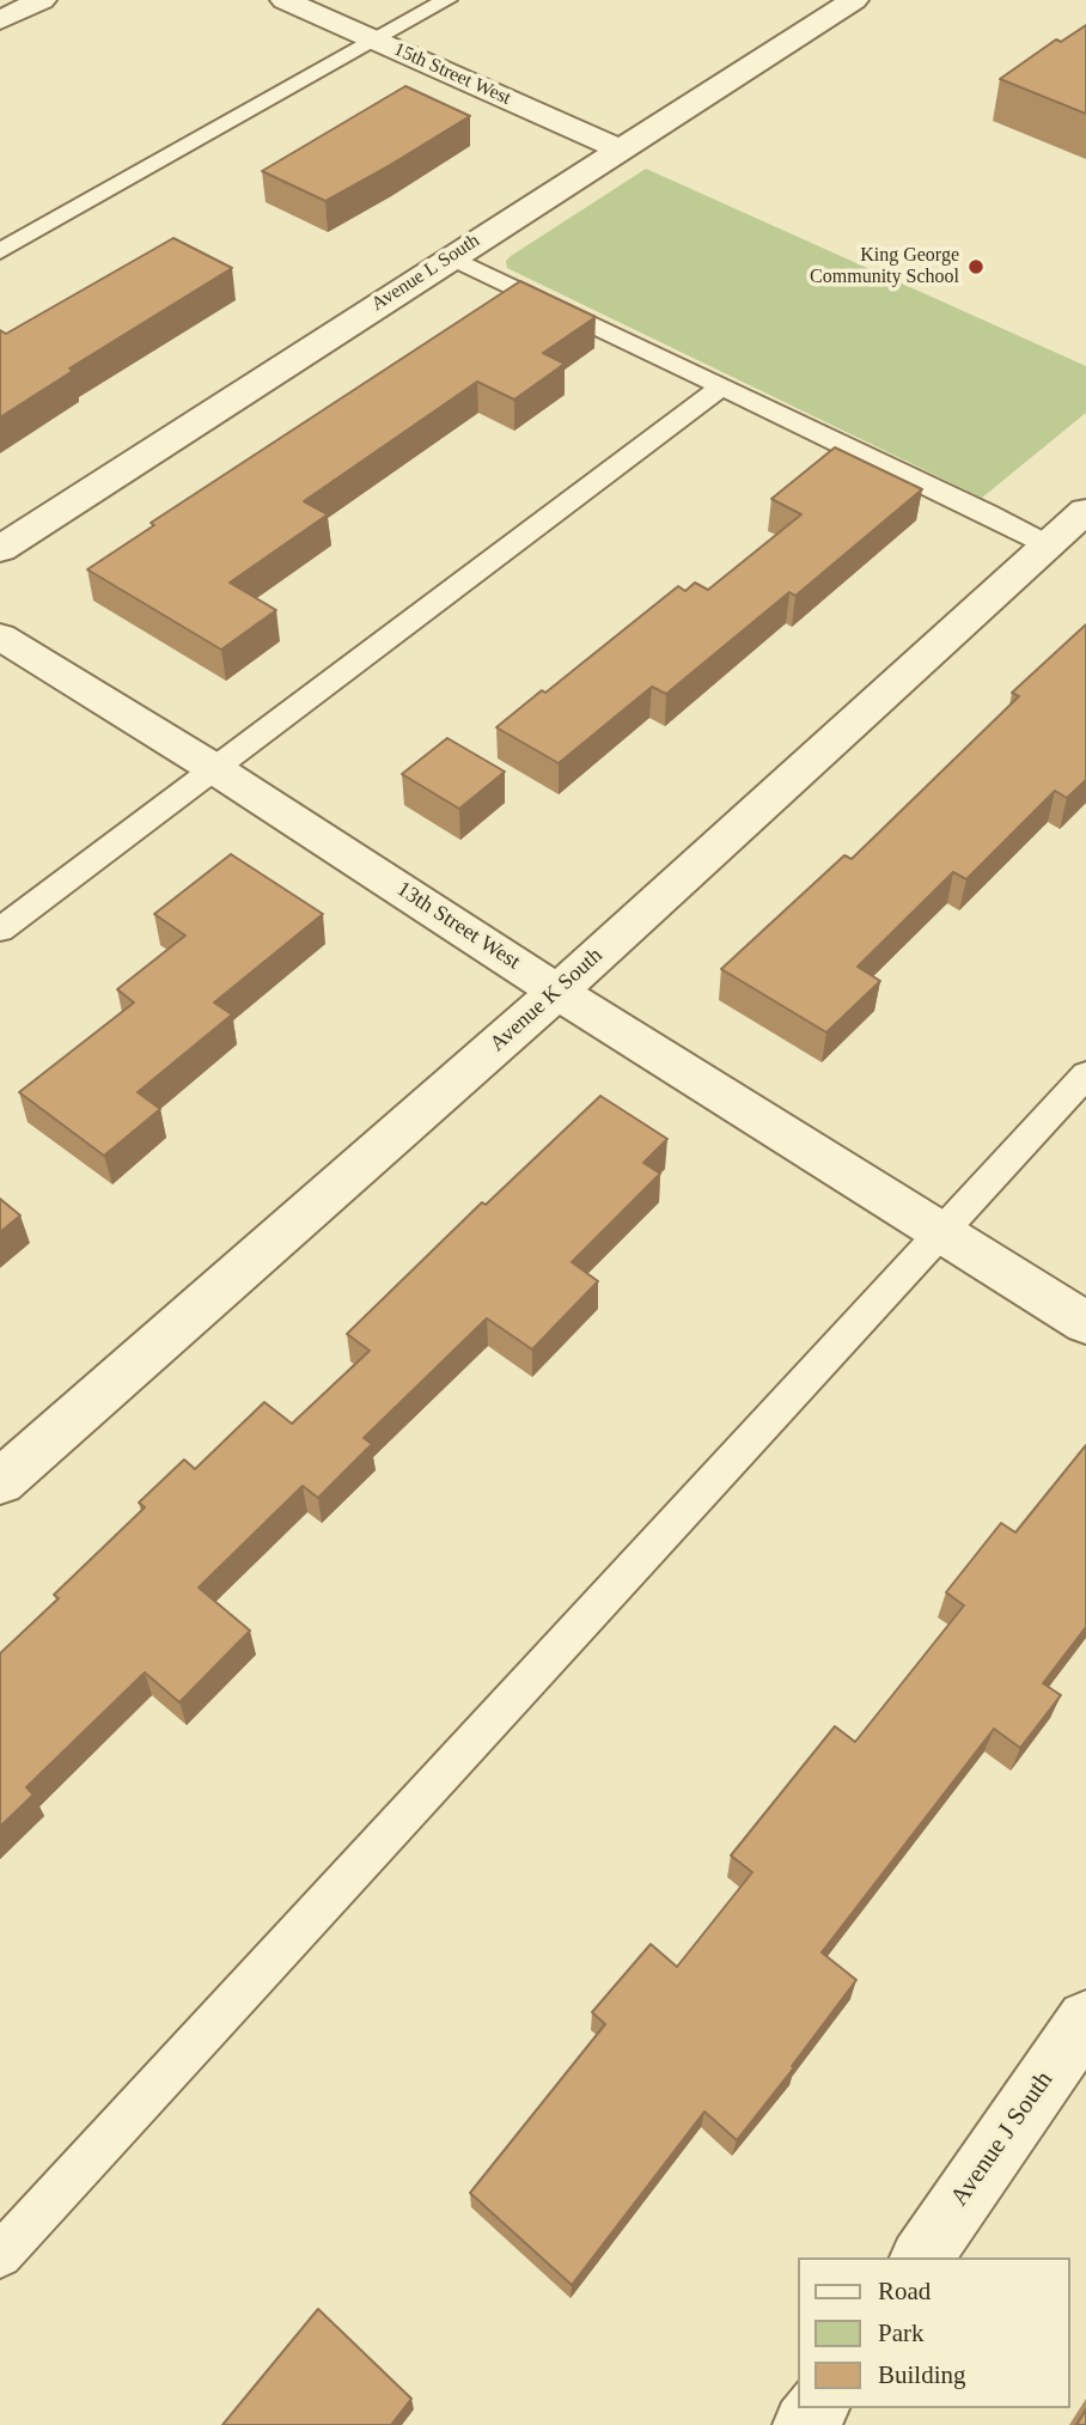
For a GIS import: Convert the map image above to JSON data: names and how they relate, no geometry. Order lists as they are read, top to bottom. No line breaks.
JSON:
{"streets":{"street":["15th Street West","Avenue L South","13th Street West","Avenue K South","Avenue J South"]},"crossings":[["15th Street West","Avenue L South"],["13th Street West","Avenue K South"]],"places":["King George Community School"],"legend":["Road","Park","Building"]}
